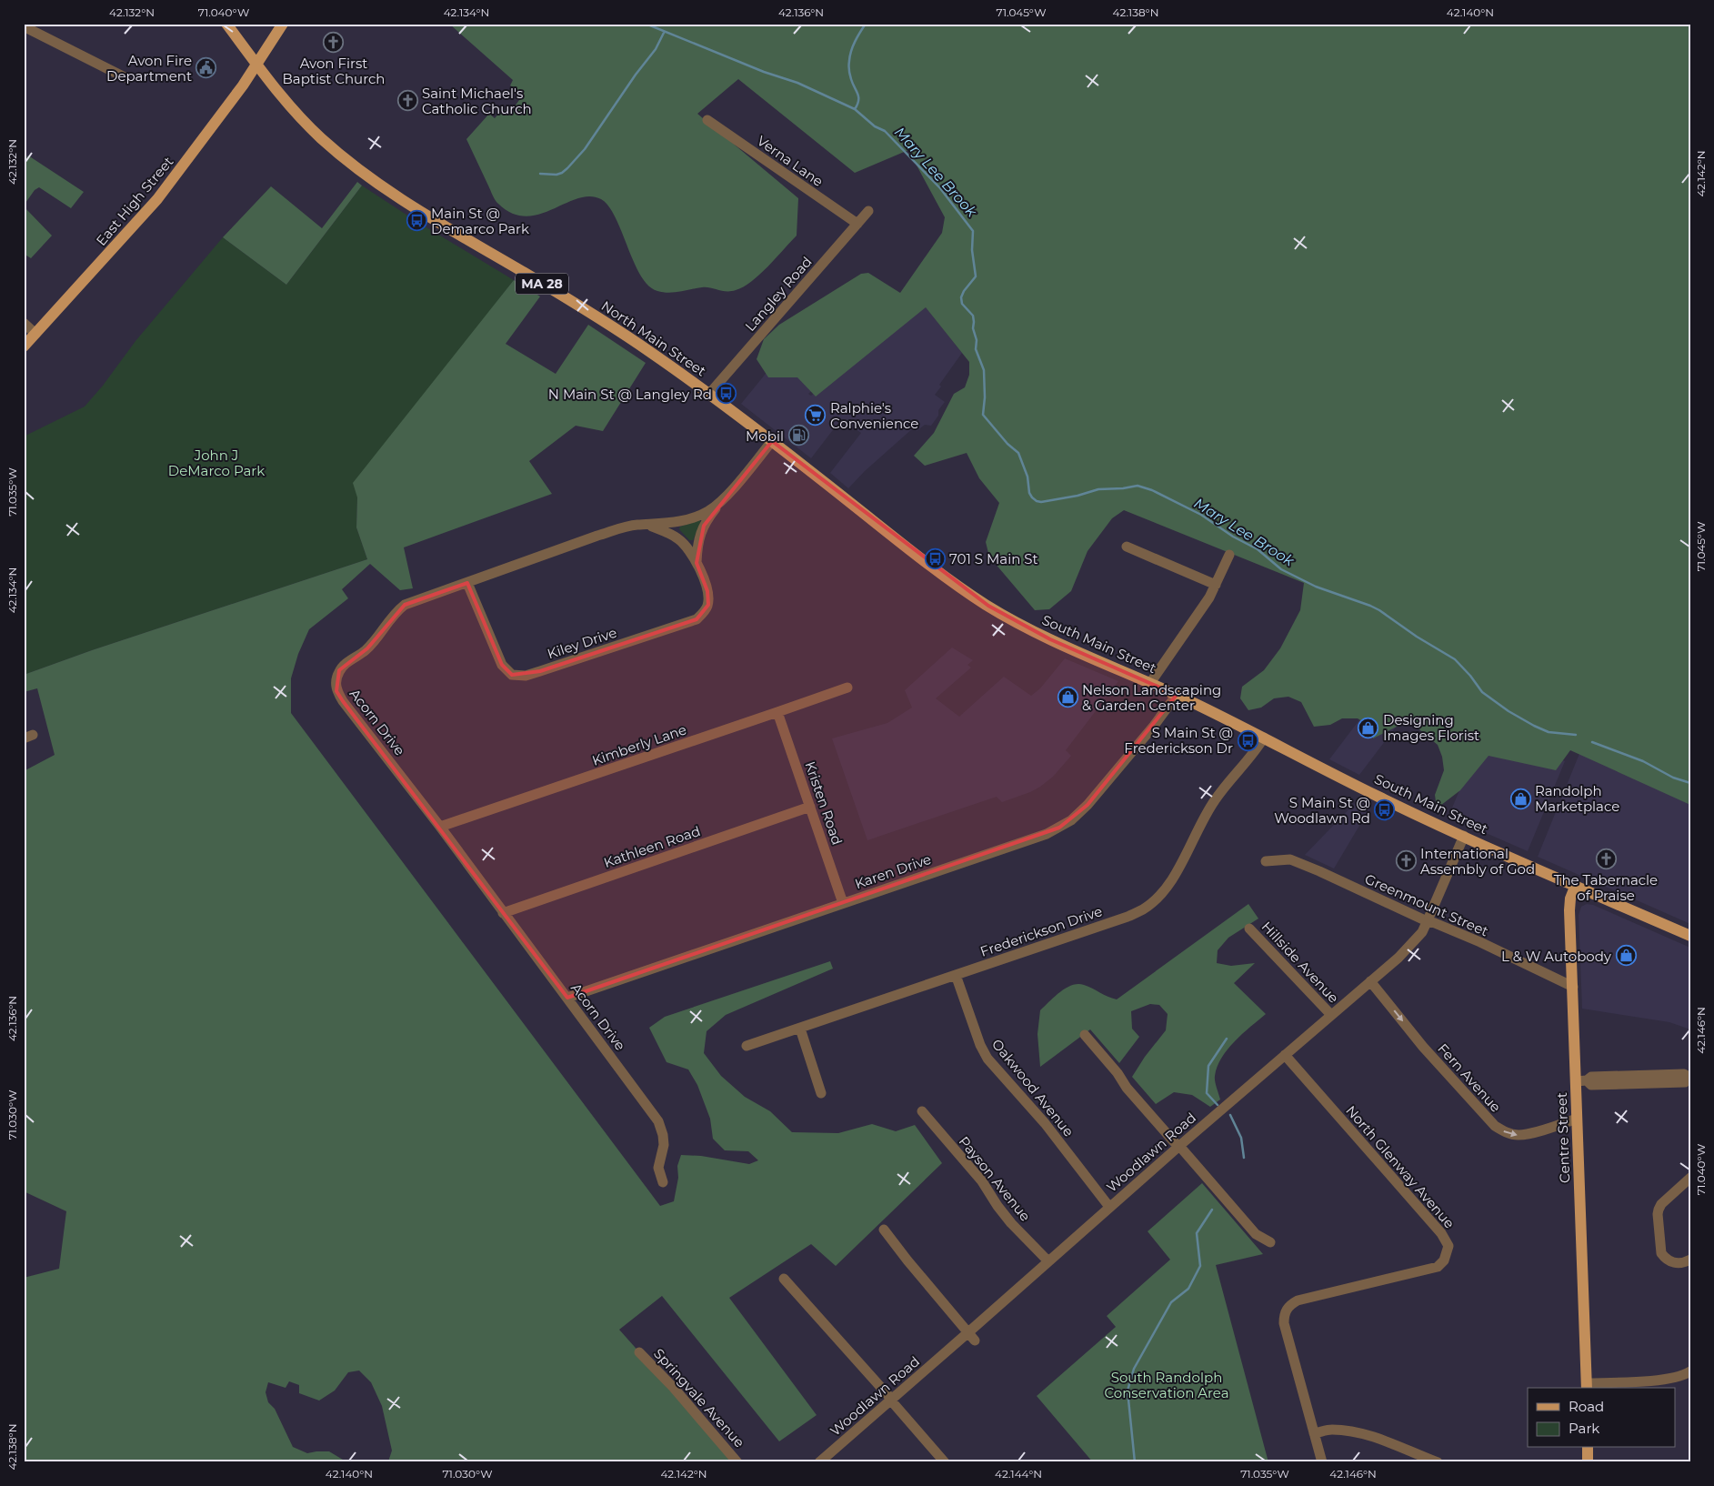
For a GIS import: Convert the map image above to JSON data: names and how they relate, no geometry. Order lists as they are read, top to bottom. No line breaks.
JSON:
{"streets":{"main road":["East High Street","MA 28","North Main Street","South Main Street","Centre Street"],"street":["Verna Lane","Langley Road","Kiley Drive","Acorn Drive","Kimberly Lane","Kristen Road","Kathleen Road","Karen Drive","Greenmount Street","Frederickson Drive","Hillside Avenue","Fern Avenue","Oakwood Avenue","Woodlawn Road","North Glenway Avenue","Payson Avenue","Springvale Avenue"]},"crossings":[["Verna Lane","Langley Road"],["East High Street","MA 28"],["East High Street","North Main Street"],["MA 28","North Main Street"],["Langley Road","North Main Street"],["Langley Road","South Main Street"],["North Main Street","South Main Street"],["Kiley Drive","Acorn Drive"],["South Main Street","Acorn Drive"],["South Main Street","Karen Drive"],["South Main Street","Frederickson Drive"],["South Main Street","Centre Street"],["South Main Street","Woodlawn Road"],["Acorn Drive","Kimberly Lane"],["Acorn Drive","Kathleen Road"],["Acorn Drive","Karen Drive"],["Kimberly Lane","Kristen Road"],["Kristen Road","Kathleen Road"],["Kristen Road","Karen Drive"],["Greenmount Street","Centre Street"],["Greenmount Street","Woodlawn Road"],["Frederickson Drive","Oakwood Avenue"],["Hillside Avenue","Woodlawn Road"],["Fern Avenue","Centre Street"],["Fern Avenue","Woodlawn Road"],["Oakwood Avenue","Woodlawn Road"],["Woodlawn Road","North Glenway Avenue"],["Woodlawn Road","Payson Avenue"]],"one_way":["Fern Avenue"],"water":["Mary Lee Brook"],"parks":["John J DeMarco Park","South Randolph Conservation Area"],"places":{"church":["Avon First Baptist Church","Saint Michael's Catholic Church","The Tabernacle of Praise","International Assembly of God"],"public building":["Avon Fire Department"],"bus stop":["Main St @ Demarco Park","N Main St @ Langley Rd","701 S Main St","S Main St @ Frederickson Dr","S Main St @ Woodlawn Rd"],"supermarket":["Ralphie's Convenience"],"fuel station":["Mobil"],"shop":["Nelson Landscaping & Garden Center","Designing Images Florist","Randolph Marketplace","L & W Autobody"]},"legend":["Road","Park"],"coordinates":["42.132°N","71.040°W","42.134°N","42.136°N","71.045°W","42.138°N","42.140°N","42.142°N","71.035°W","42.146°N","71.030°W","42.144°N"]}
